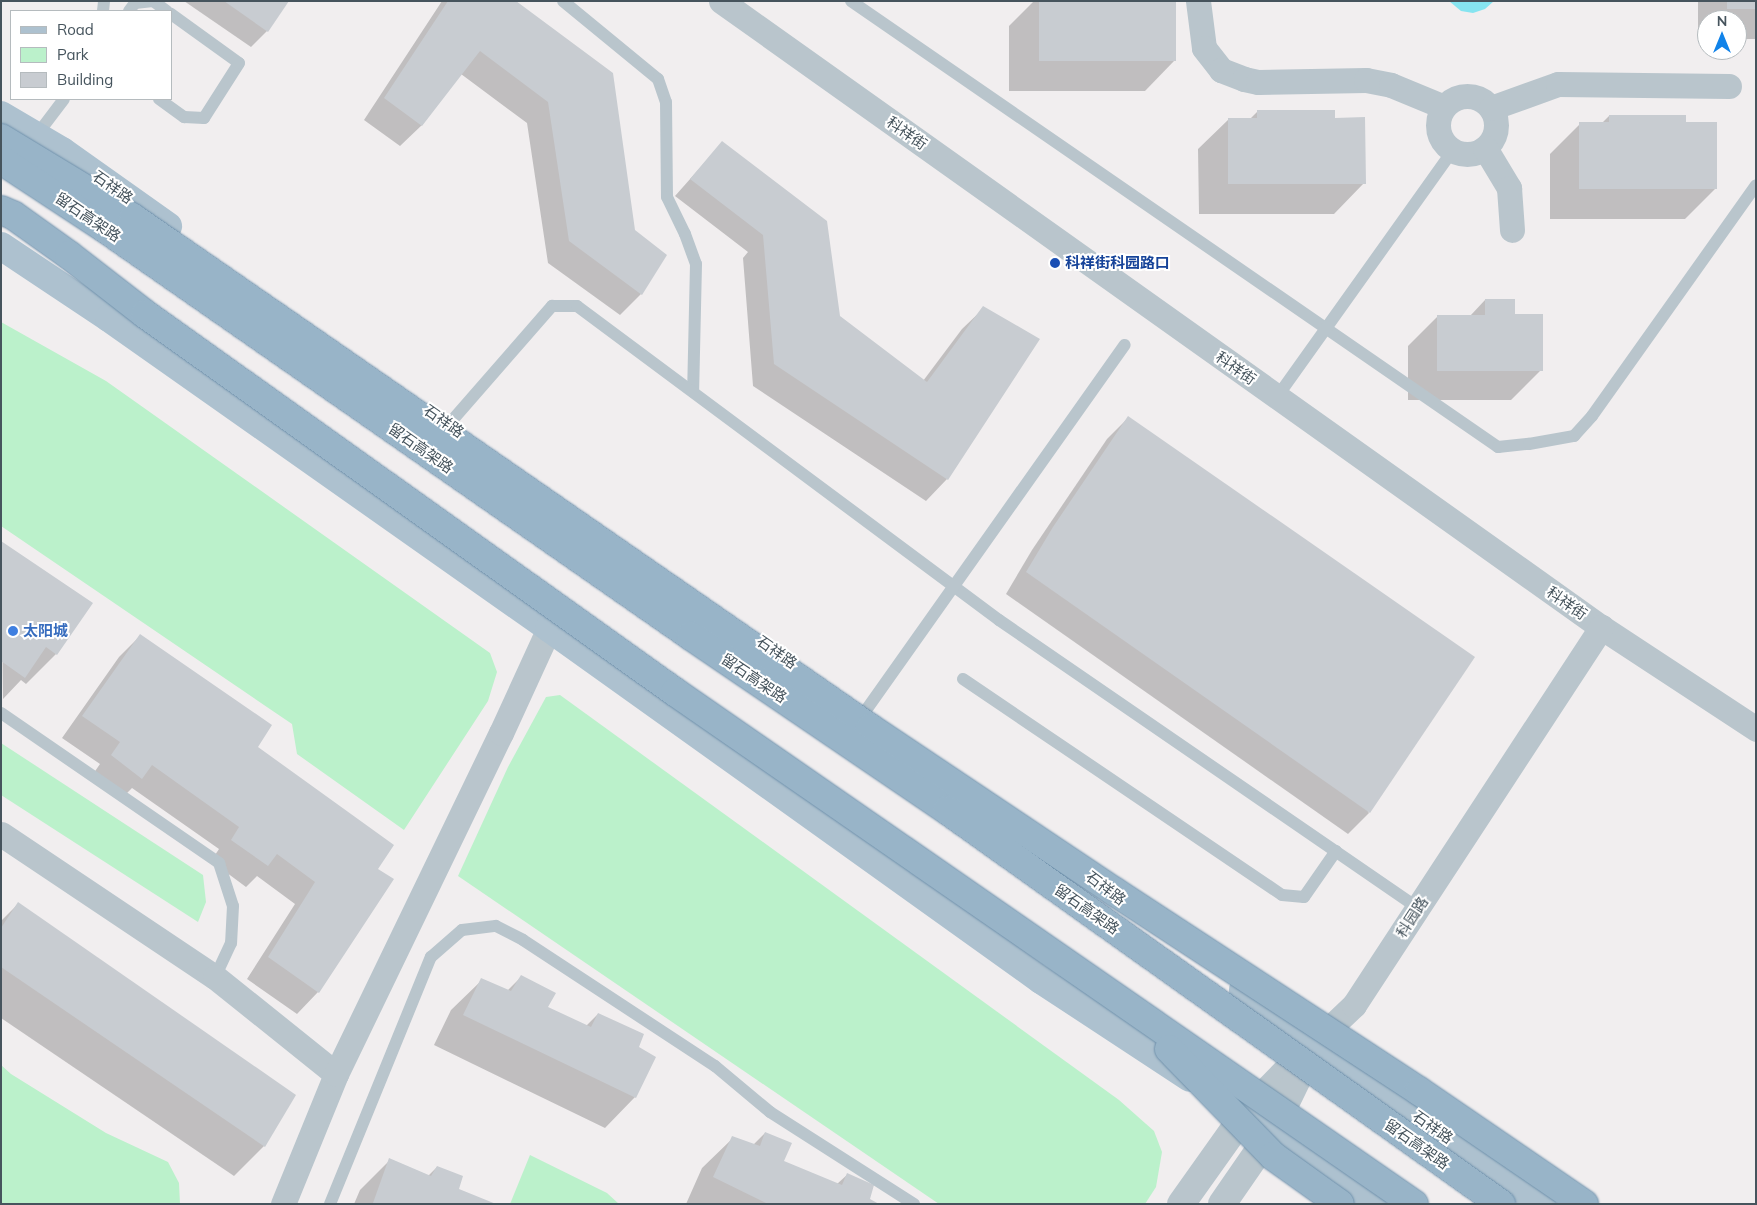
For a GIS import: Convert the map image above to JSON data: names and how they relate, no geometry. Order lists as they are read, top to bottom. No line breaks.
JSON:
{"streets":{"highway":["留石高架路"],"main road":["石祥路"],"street":["科祥街","科园路"]},"crossings":[["科祥街","科园路"],["石祥路","科园路"]],"places":["科祥街科园路口","太阳城"],"legend":["Road","Park","Building"],"north":"top"}
